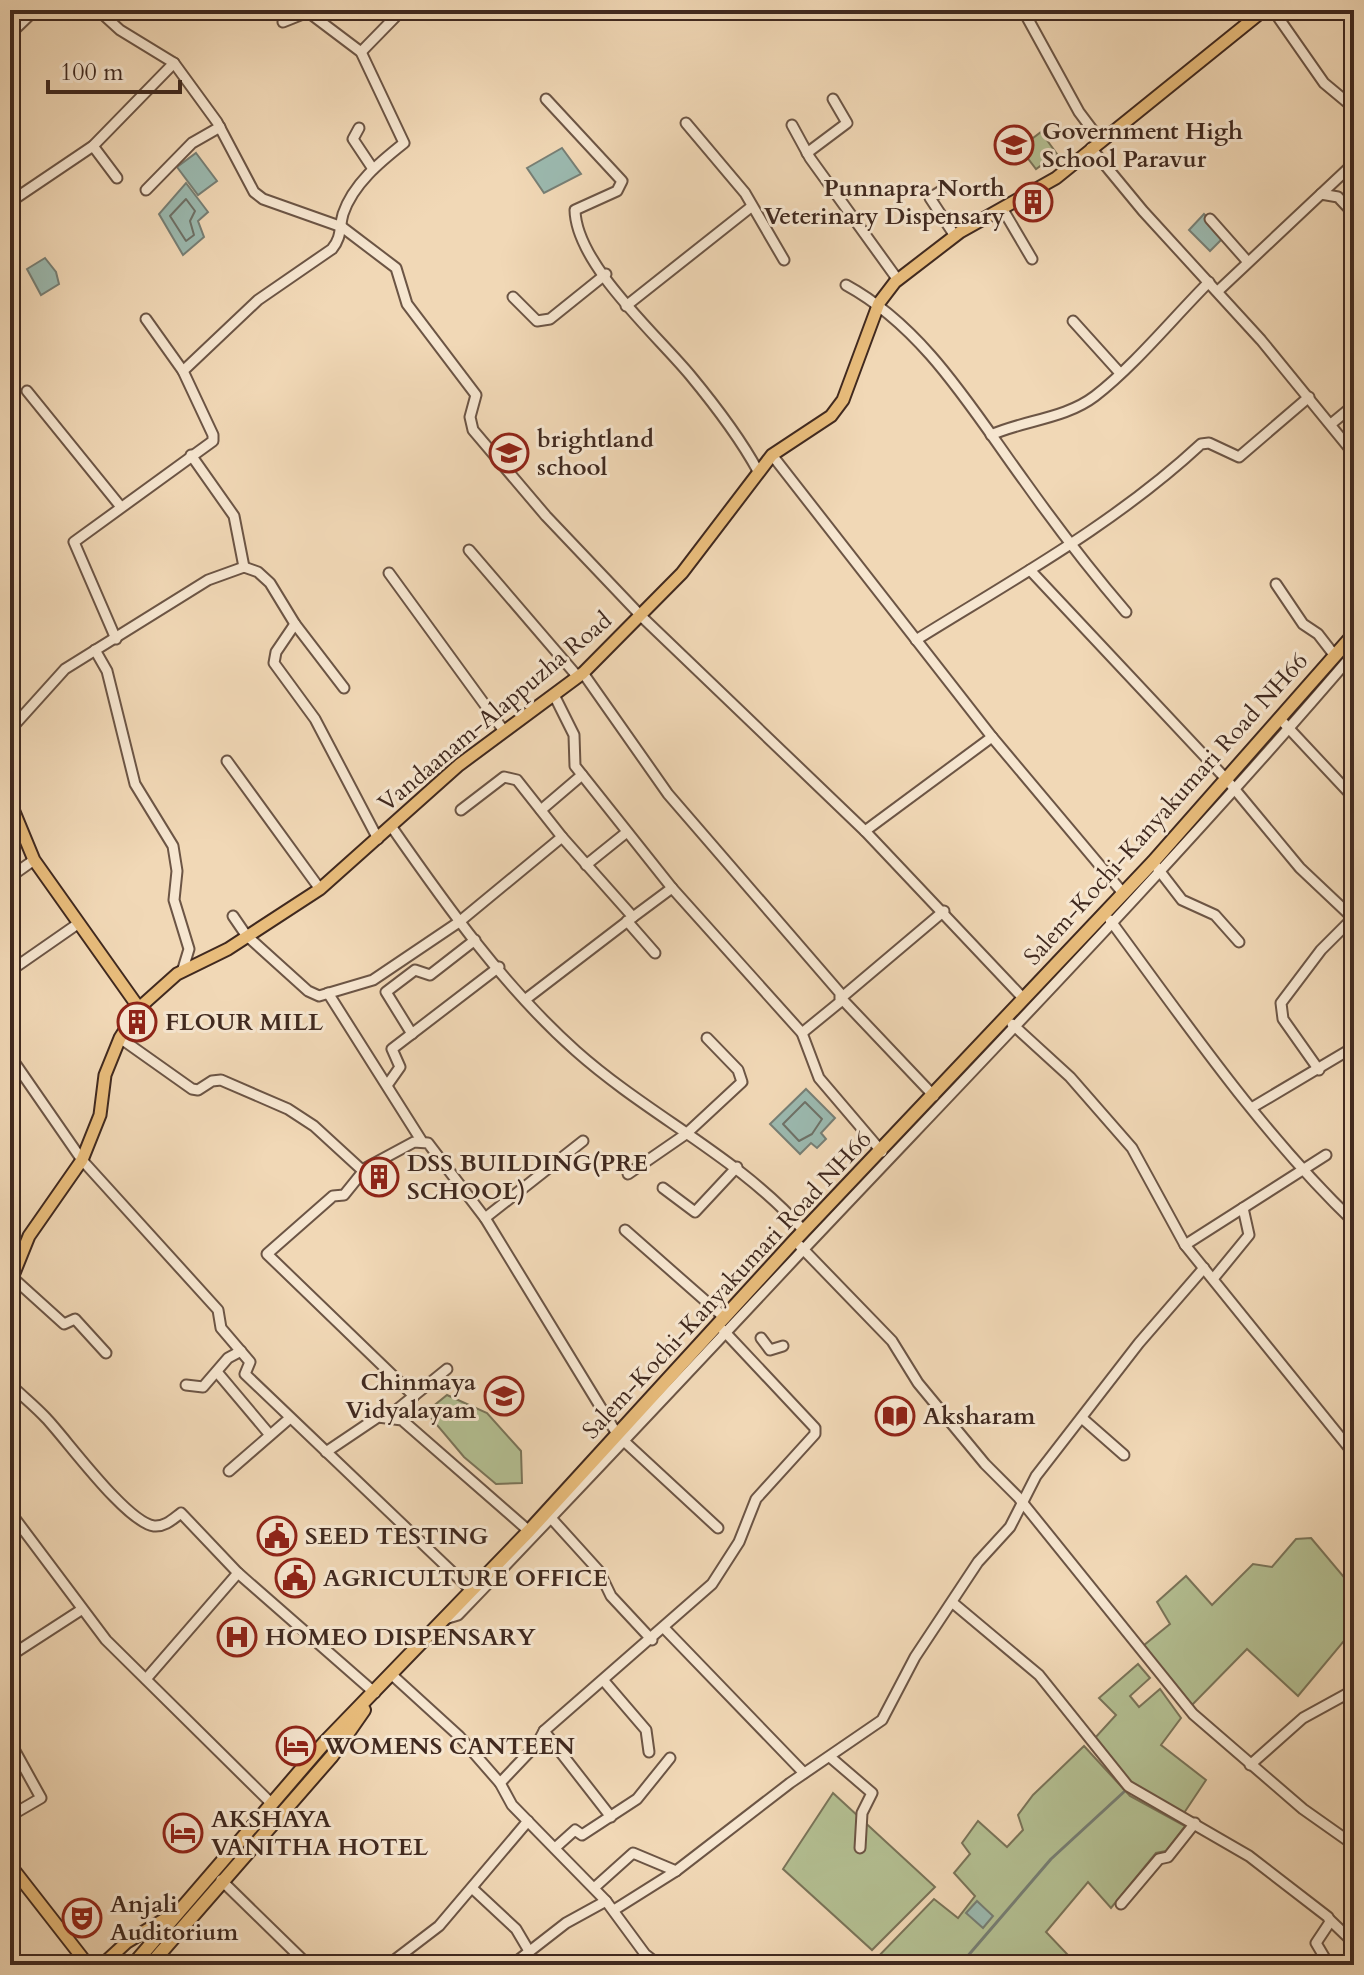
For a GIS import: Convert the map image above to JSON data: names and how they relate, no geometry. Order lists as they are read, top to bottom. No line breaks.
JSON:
{"streets":{"highway":["Salem-Kochi-Kanyakumari Road NH66"],"main road":["Vandaanam-Alappuzha Road"]},"places":{"school or university":["Government High School Paravur","brightland school","Chinmaya Vidyalayam"],"building":["Punnapra North Veterinary Dispensary","FLOUR MILL","DSS BUILDING(PRE SCHOOL)"],"library":["Aksharam"],"public building":["SEED TESTING","AGRICULTURE OFFICE"],"hospital":["HOMEO DISPENSARY"],"hotel":["WOMENS CANTEEN","AKSHAYA VANITHA HOTEL"],"theatre":["Anjali Auditorium"]},"scale_bar":"100 m"}
